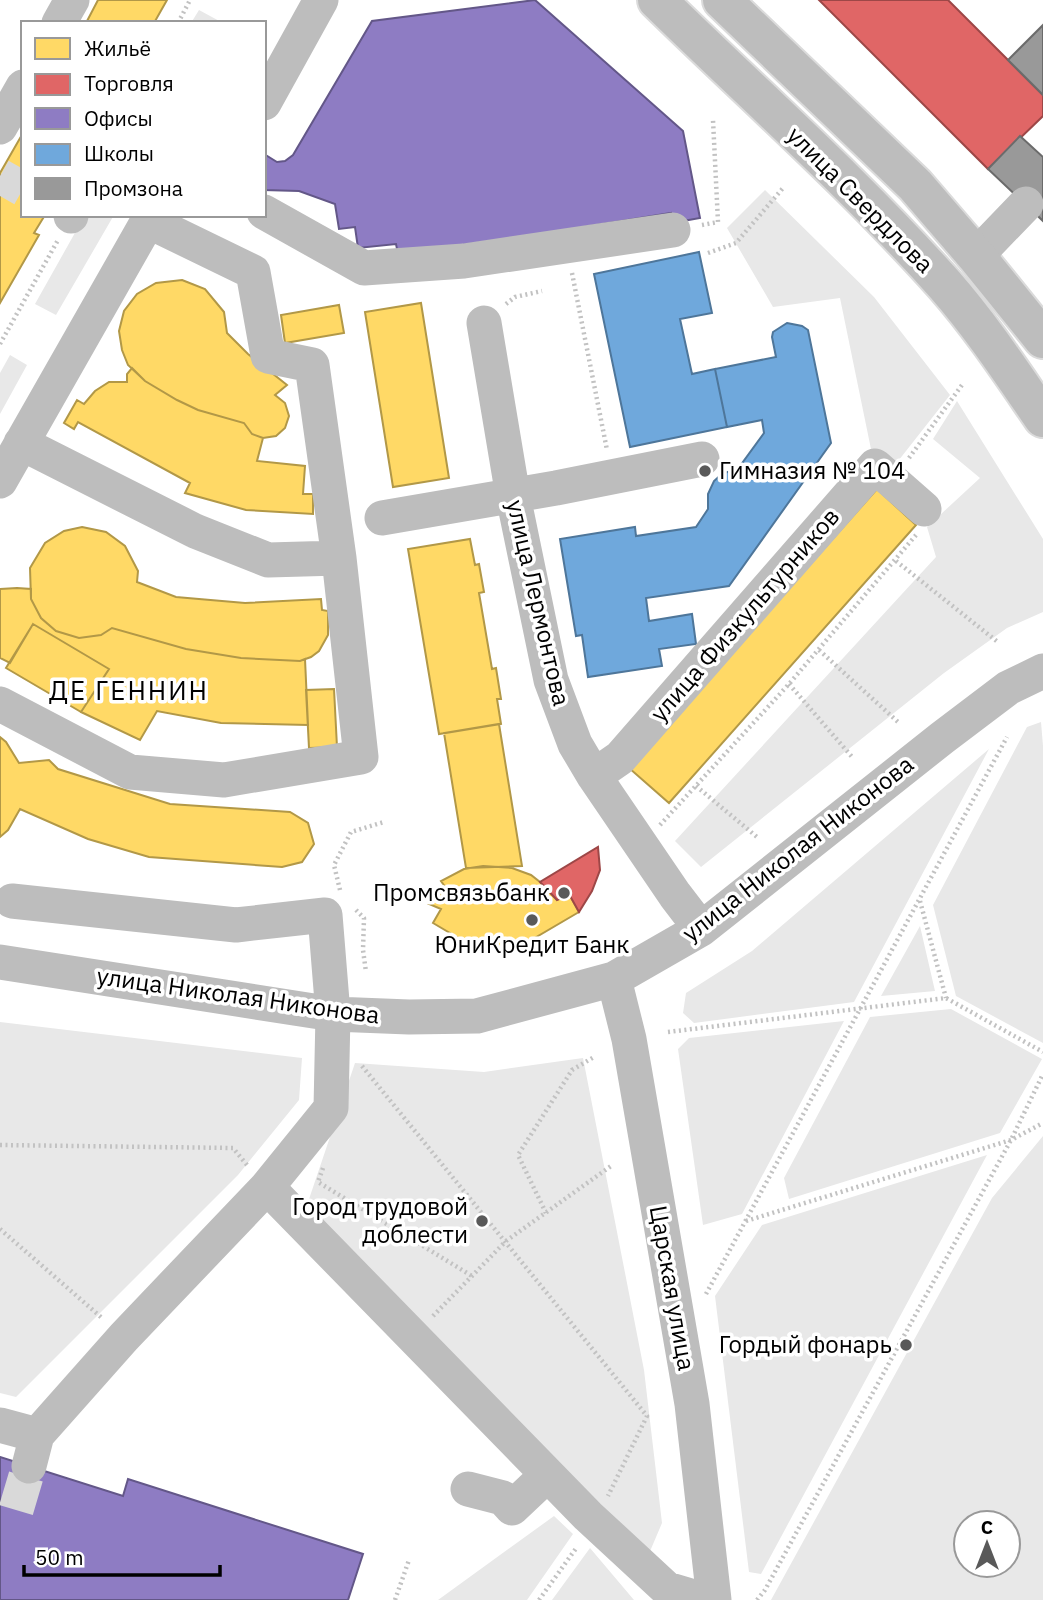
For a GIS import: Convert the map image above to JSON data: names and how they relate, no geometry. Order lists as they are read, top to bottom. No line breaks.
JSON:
{"streets":{"main road":["улица Свердлова"],"street":["улица Лермонтова","улица Физкультурников","улица Николая Никонова","Царская улица"]},"crossings":[["улица Лермонтова","улица Физкультурников"],["улица Лермонтова","улица Николая Никонова"],["улица Николая Никонова","Царская улица"]],"districts":["ДЕ ГЕННИН"],"places":["Гимназия № 104","Промсвязьбанк","ЮниКредит Банк","Город трудовой доблести","Гордый фонарь"],"legend":["Жильё","Торговля","Офисы","Школы","Промзона"],"scale_bar":"50 m","north":"top"}
